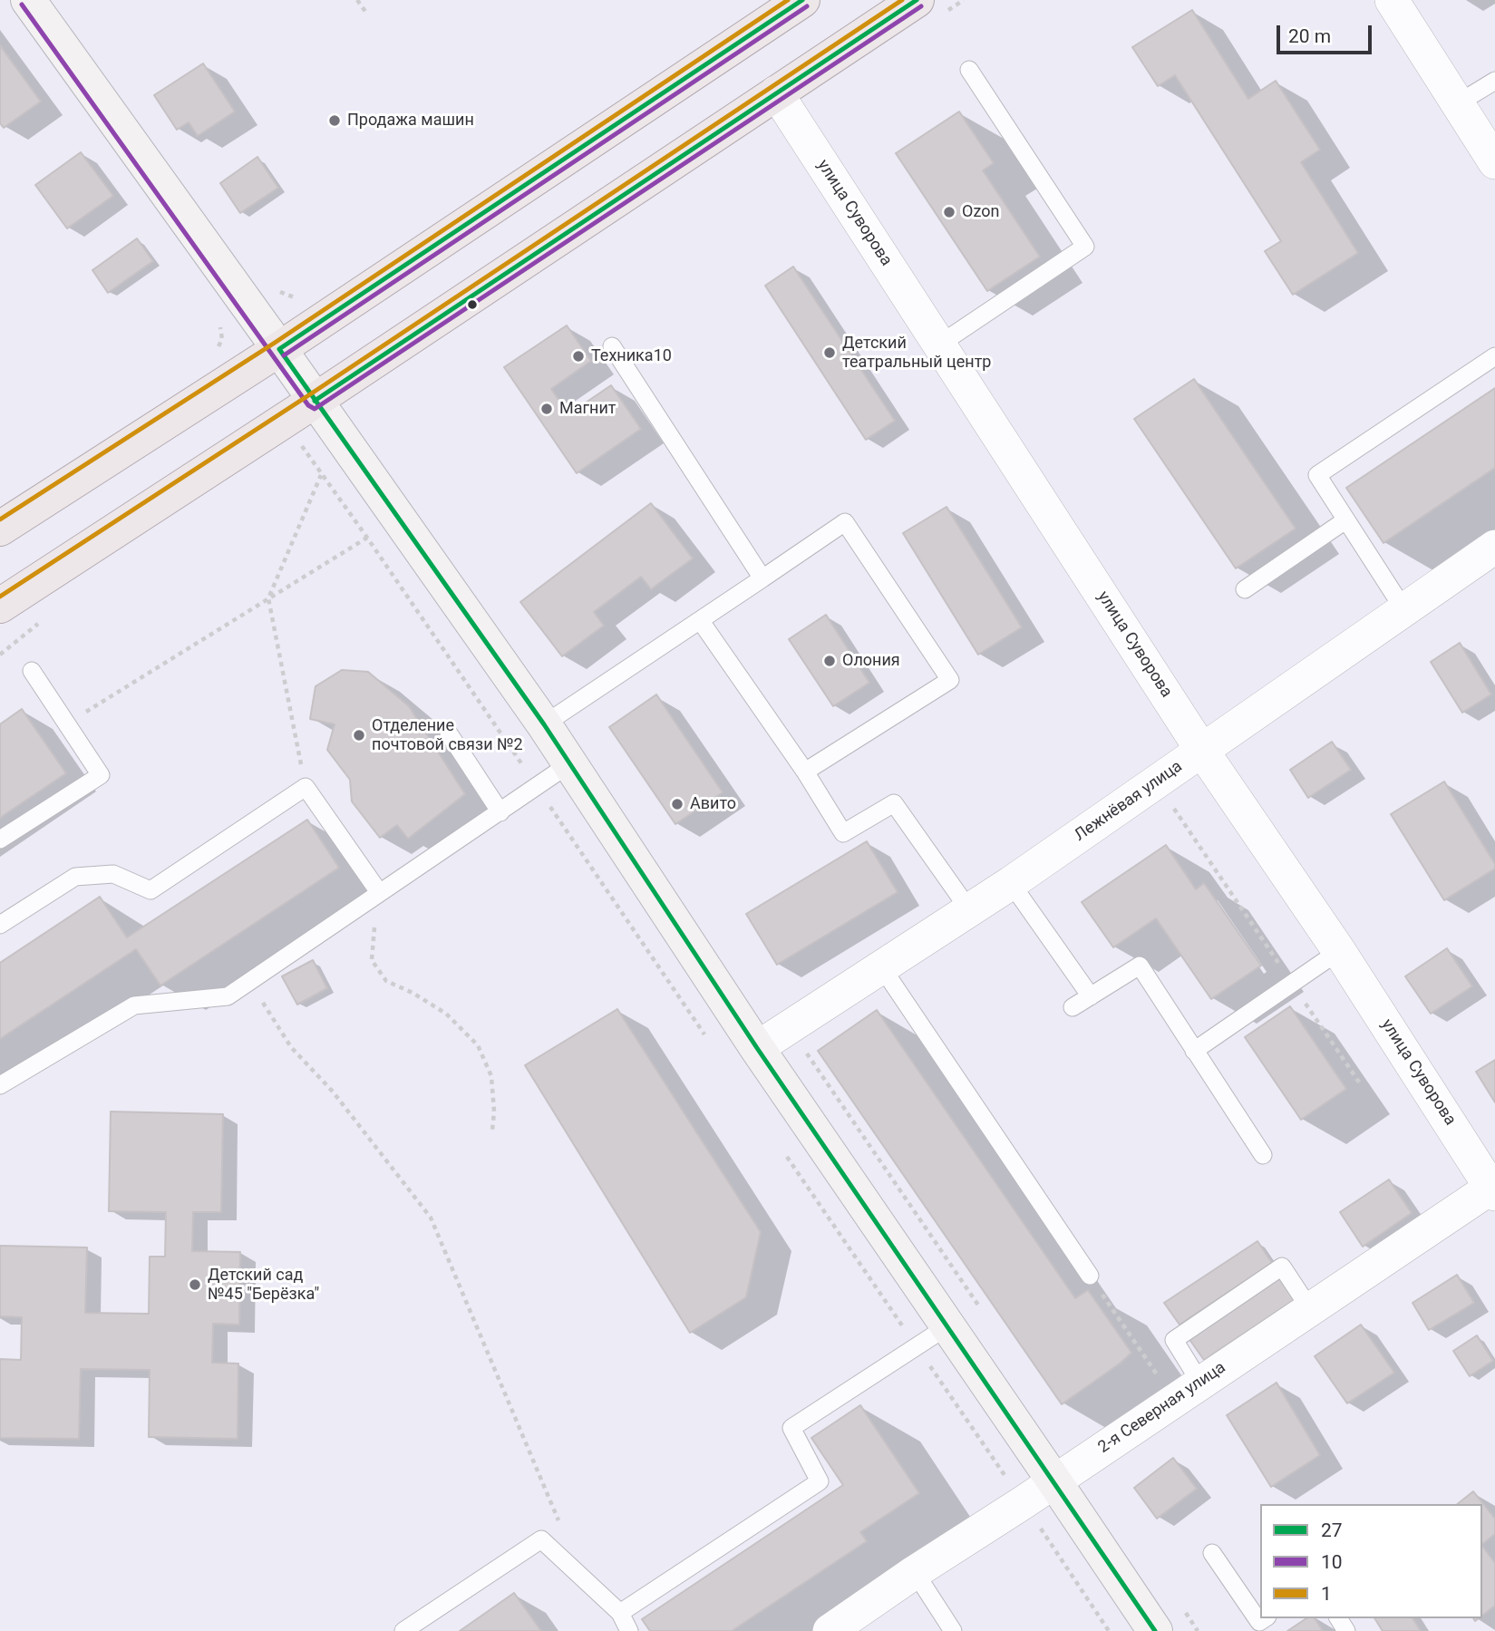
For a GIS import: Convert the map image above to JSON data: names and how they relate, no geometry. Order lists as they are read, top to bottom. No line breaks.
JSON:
{"streets":{"street":["улица Суворова","Лежнёвая улица","2-я Северная улица"]},"crossings":[["улица Суворова","Лежнёвая улица"],["улица Суворова","2-я Северная улица"]],"places":["Продажа машин","Ozon","Детский театральный центр","Техника10","Магнит","Олония","Отделение почтовой связи №2","Авито","Детский сад №45 \"Берёзка\""],"lines":["transit line 27","transit line 1","transit line 10"],"legend":["27","10","1"],"scale_bar":"20 m"}
